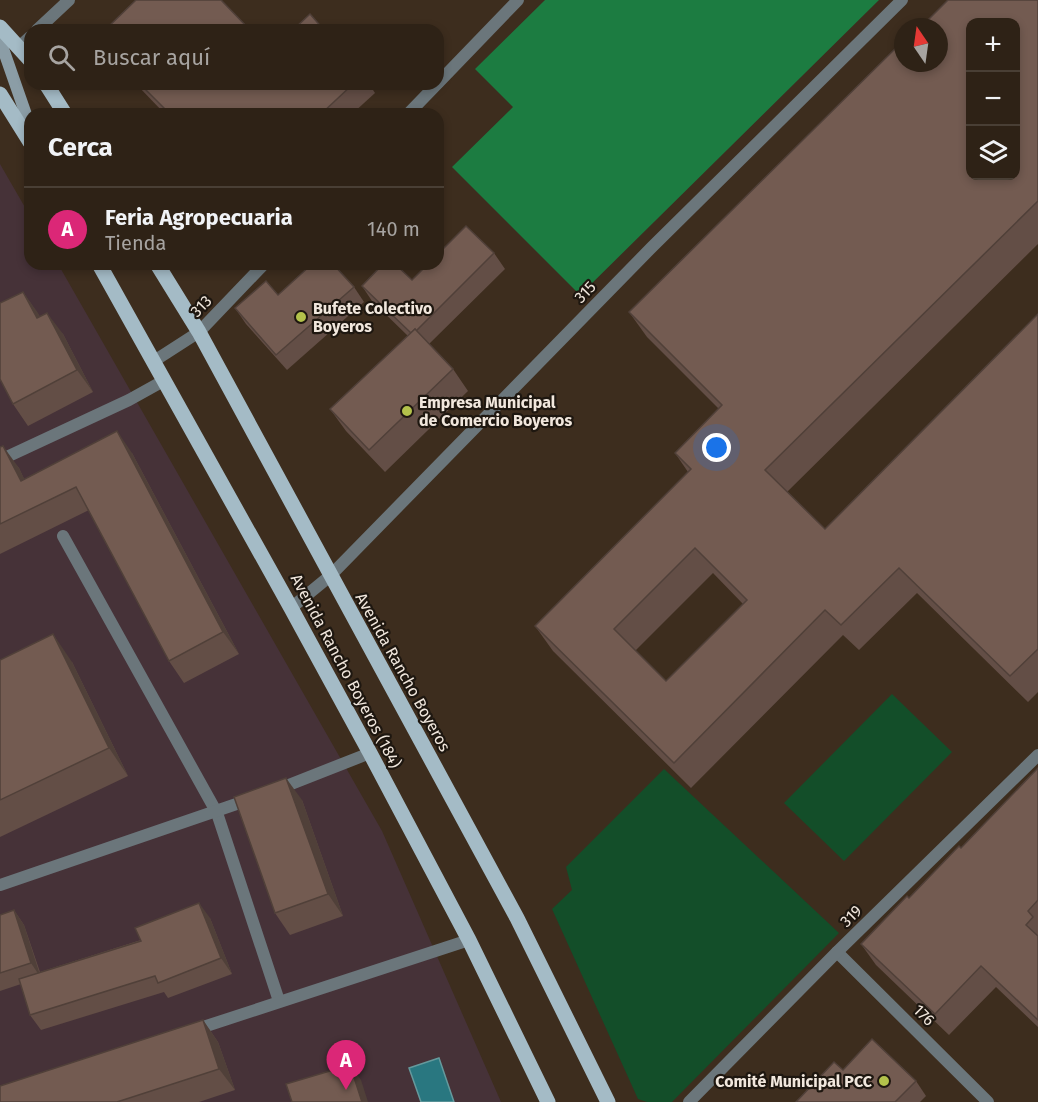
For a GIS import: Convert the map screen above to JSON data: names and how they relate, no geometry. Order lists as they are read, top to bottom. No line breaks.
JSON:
{"streets":{"main road":["Avenida Rancho Boyeros (184)","Avenida Rancho Boyeros"],"street":["315","313","319","176"]},"crossings":[["315","Avenida Rancho Boyeros (184)"],["315","Avenida Rancho Boyeros"],["313","Avenida Rancho Boyeros (184)"],["313","Avenida Rancho Boyeros"],["319","176"]],"places":["Bufete Colectivo Boyeros","Empresa Municipal de Comercio Boyeros","Comité Municipal PCC"],"north":"top","page":{"map_buttons":["+","−"],"search":"Buscar aquí","heading":"Cerca","list":[{"mark":"A","name":"Feria Agropecuaria","note":"Tienda","value":"140 m"}],"pins":"A"}}
